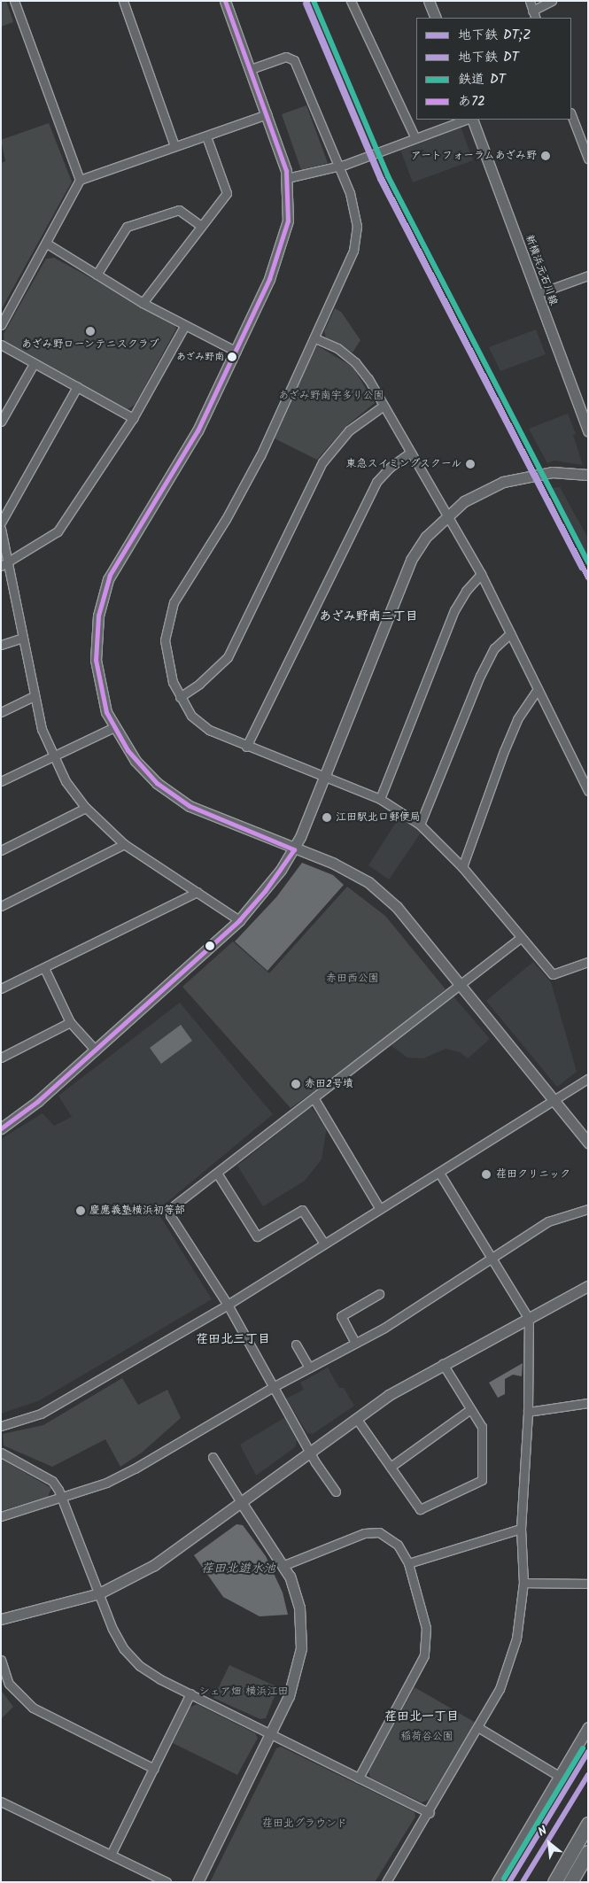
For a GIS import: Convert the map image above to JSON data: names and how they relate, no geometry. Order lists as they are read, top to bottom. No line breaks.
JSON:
{"streets":{"street":["新横浜元石川線"]},"districts":["あざみ野南二丁目","荏田北三丁目","荏田北一丁目"],"water":["荏田北遊水池"],"parks":["あざみ野南宇多り公園","赤田西公園","シェア畑 横浜江田","稲荷谷公園","荏田北グラウンド"],"places":["アートフォーラムあざみ野","あざみ野ローンテニスクラブ","あざみ野南","東急スイミングスクール","江田駅北口郵便局","赤田2号墳","荏田クリニック","慶應義塾横浜初等部"],"lines":["metro line DT;Z","rail line DT","transit line あ72","metro line DT"],"legend":["地下鉄 DT;Z","地下鉄 DT","鉄道 DT","あ72"],"north":"top left"}
